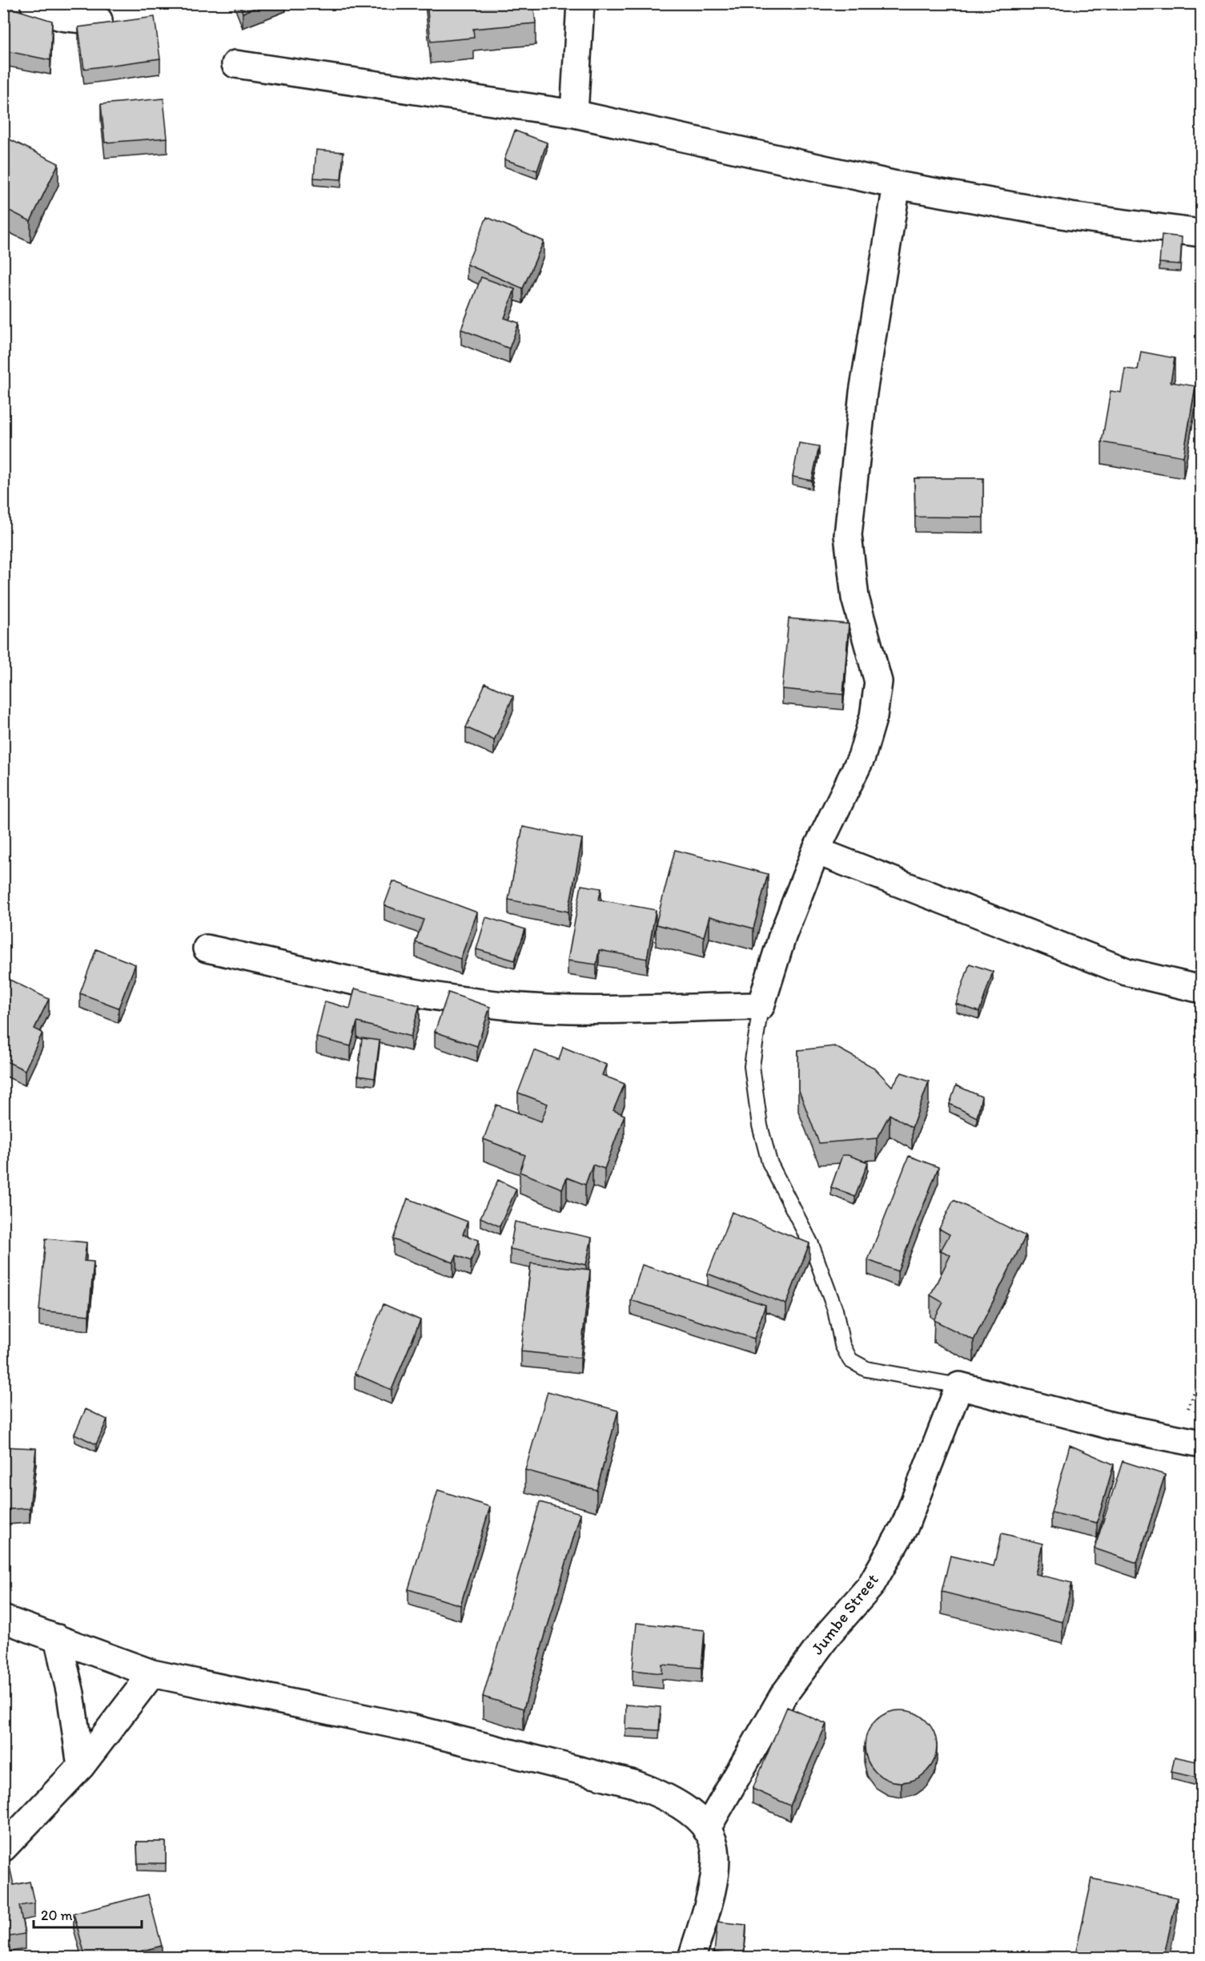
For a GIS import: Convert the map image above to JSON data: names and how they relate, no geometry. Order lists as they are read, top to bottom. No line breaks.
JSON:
{"streets":{"street":["Jumbe Street"]},"scale_bar":"20 m"}
